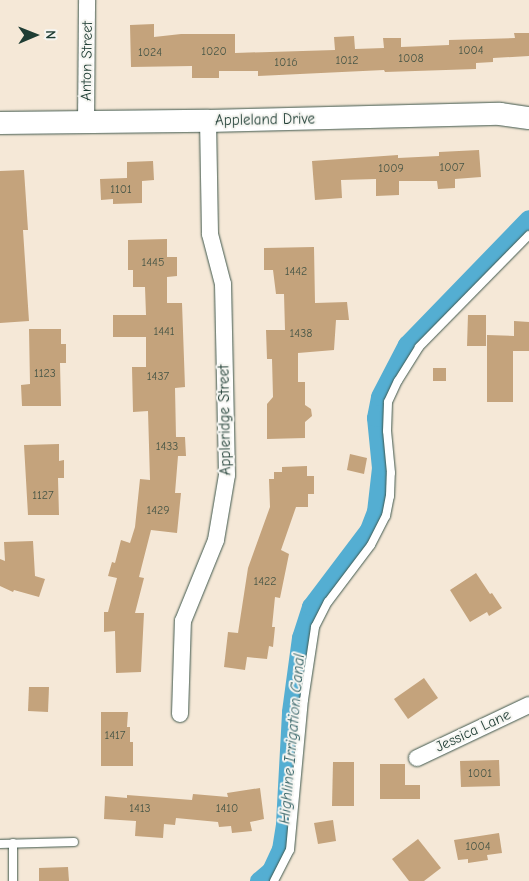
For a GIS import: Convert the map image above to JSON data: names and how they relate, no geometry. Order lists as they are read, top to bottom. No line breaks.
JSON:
{"streets":{"street":["Anton Street","Appleland Drive","Appleridge Street","Jessica Lane"]},"crossings":[["Anton Street","Appleland Drive"],["Appleland Drive","Appleridge Street"]],"water":["Highline Irrigation Canal"],"house_numbers":["1004","1020","1024","1008","1012","1016","1007","1009","1101","1445","1442","1441","1438","1123","1437","1433","1127","1429","1422","1417","1001","1413","1410","1004"],"north":"right"}
